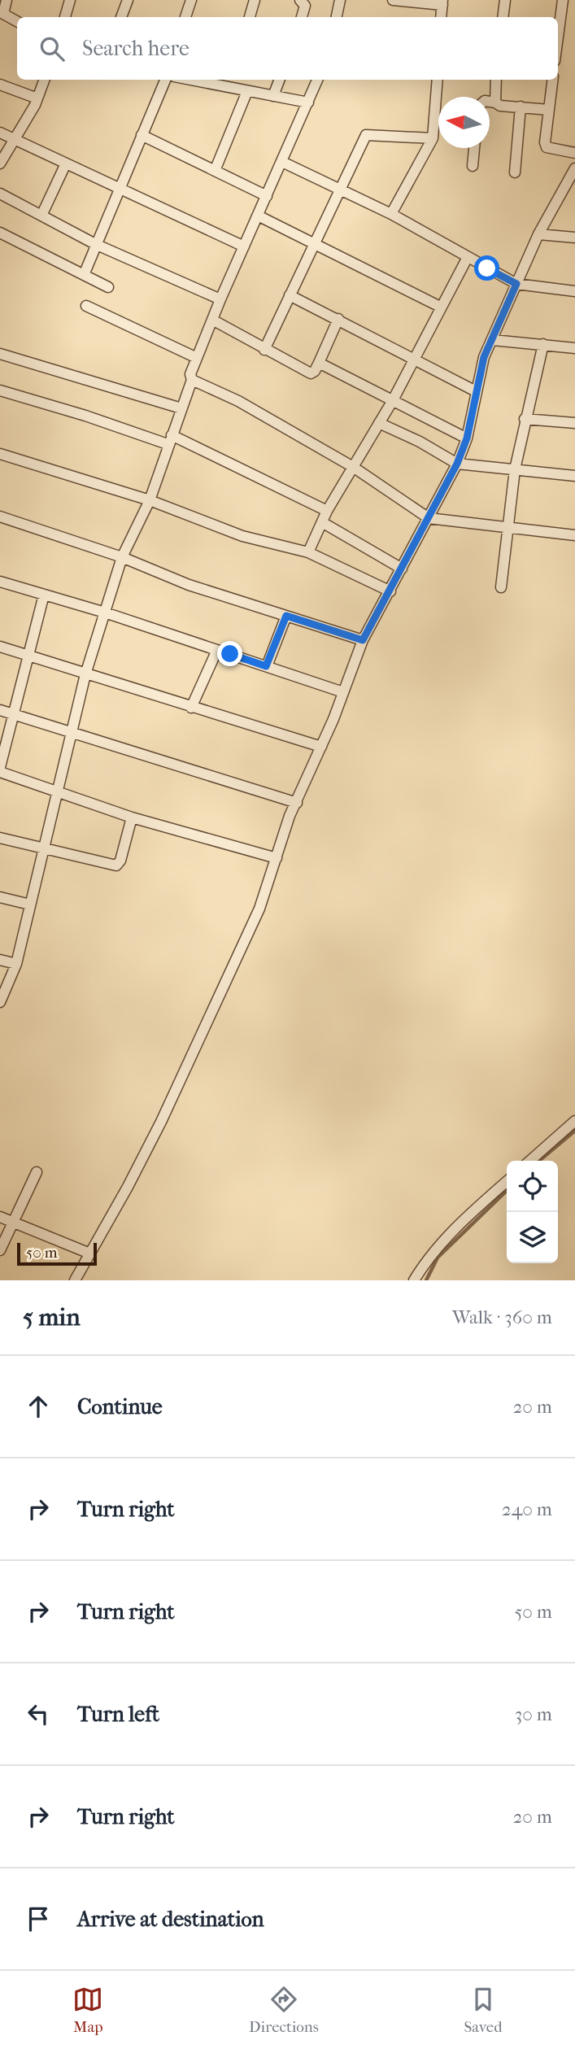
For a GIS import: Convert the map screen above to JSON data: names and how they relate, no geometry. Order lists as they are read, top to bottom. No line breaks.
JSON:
{"scale_bar":"50 m","north":"left","page":{"search":"Search here","scale":"50 m","heading":["5 min","Walk · 360 m"],"list":[["Continue","20 m"],["Turn right","240 m"],["Turn right","50 m"],["Turn left","30 m"],["Turn right","20 m"],"Arrive at destination"],"nav":["Map","Directions","Saved"]}}
